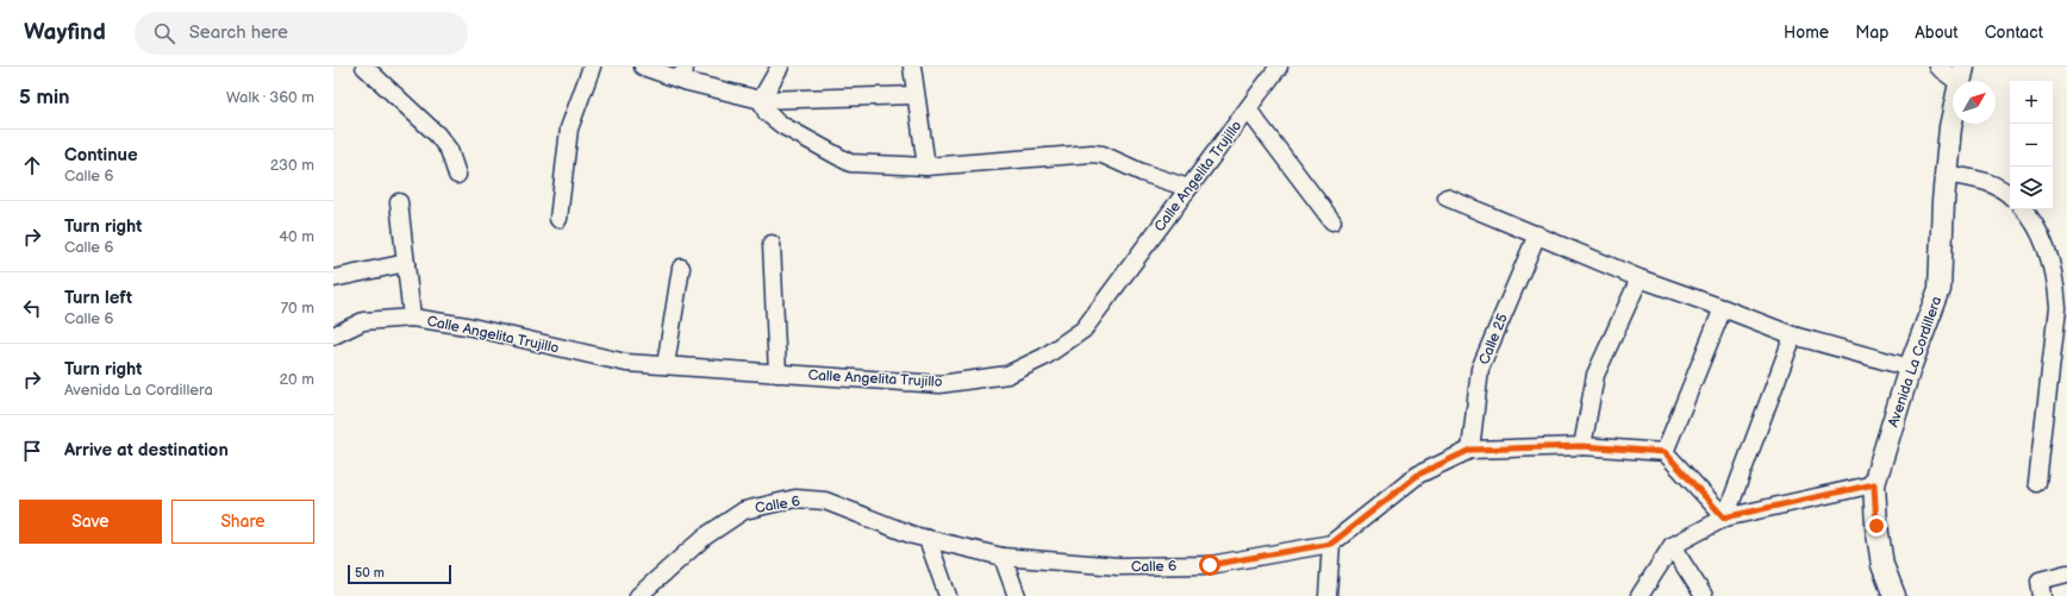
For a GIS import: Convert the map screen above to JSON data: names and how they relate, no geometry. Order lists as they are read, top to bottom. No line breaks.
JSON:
{"streets":{"main road":["Avenida La Cordillera"],"street":["Calle Angelita Trujillo","Calle 25","Calle 6"]},"crossings":[["Calle 25","Calle 6"]],"scale_bar":"50 m","north":"top right","page":{"header":"Wayfind","search":"Search here","nav":["Home","Map","About","Contact"],"heading":["5 min","Walk · 360 m"],"map_buttons":["+","−"],"list":[["Continue","Calle 6","230 m"],["Turn right","Calle 6","40 m"],["Turn left","Calle 6","70 m"],["Turn right","Avenida La Cordillera","20 m"],"Arrive at destination"],"buttons":["Save","Share"],"scale":"50 m"}}
